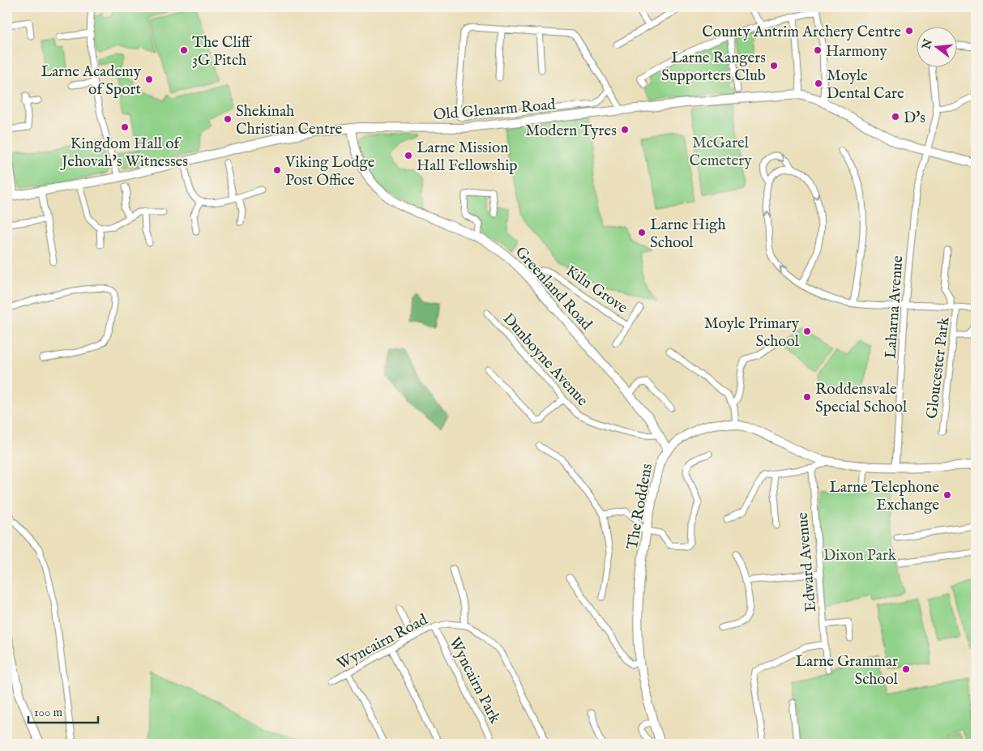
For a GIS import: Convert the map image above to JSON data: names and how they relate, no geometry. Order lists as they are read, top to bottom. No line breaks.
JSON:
{"streets":{"street":["Old Glenarm Road","Greenland Road","Kiln Grove","Laharna Avenue","Dunboyne Avenue","Gloucester Park","The Roddens","Edward Avenue","Wyncairn Road","Wyncairn Park"]},"crossings":[["Old Glenarm Road","Greenland Road"],["Old Glenarm Road","Laharna Avenue"],["Greenland Road","Kiln Grove"],["Greenland Road","Dunboyne Avenue"],["Greenland Road","The Roddens"],["Laharna Avenue","The Roddens"],["Wyncairn Road","Wyncairn Park"]],"parks":["McGarel Cemetery","Dixon Park"],"places":["County Antrim Archery Centre","The Cliff 3G Pitch","Harmony","Larne Rangers Supporters Club","Larne Academy of Sport","Moyle Dental Care","D's","Shekinah Christian Centre","Kingdom Hall of Jehovah's Witnesses","Modern Tyres","Larne Mission Hall Fellowship","Viking Lodge Post Office","Larne High School","Moyle Primary School","Roddensvale Special School","Larne Telephone Exchange","Larne Grammar School"],"scale_bar":"100 m","north":"left"}
